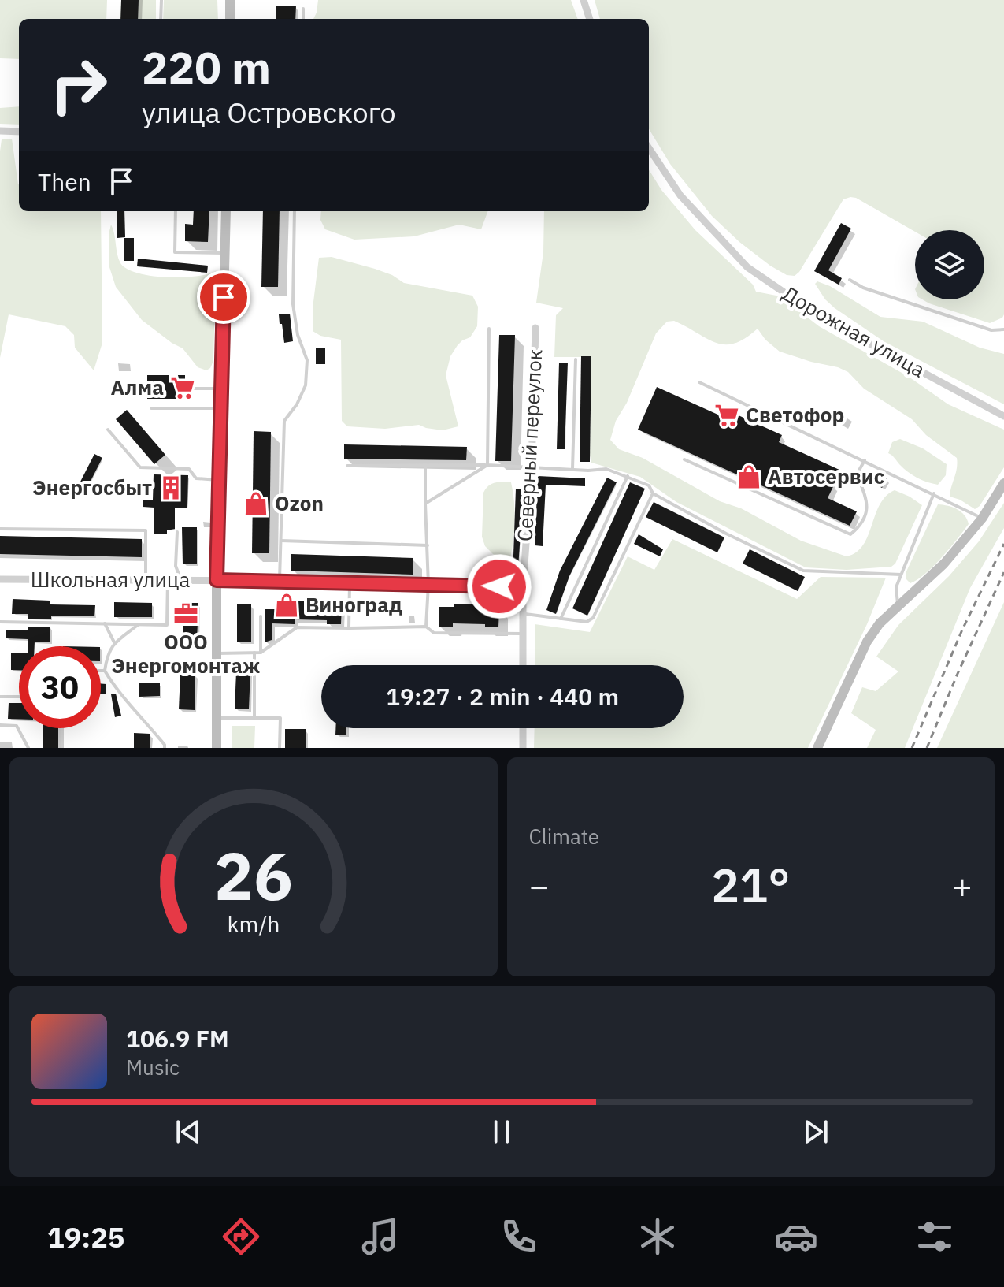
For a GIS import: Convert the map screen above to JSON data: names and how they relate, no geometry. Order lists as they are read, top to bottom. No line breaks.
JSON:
{"streets":{"street":["Дорожная улица","Северный переулок","Школьная улица"]},"crossings":[["Северный переулок","Школьная улица"]],"places":{"supermarket":["Алма","Светофор"],"shop":["Автосервис","Ozon","Виноград"],"building":["Энергосбыт"],"office":["ООО Энергомонтаж"]},"page":{"turn":["220 m","улица Островского"],"then":"Then","limit":"30","trip":"19:27 · 2 min · 440 m","tile":"Climate","heat":["−","21°","+"],"song":["106.9 FM","Music"],"tabs":"19:25","gauge":["26","km/h"]}}
